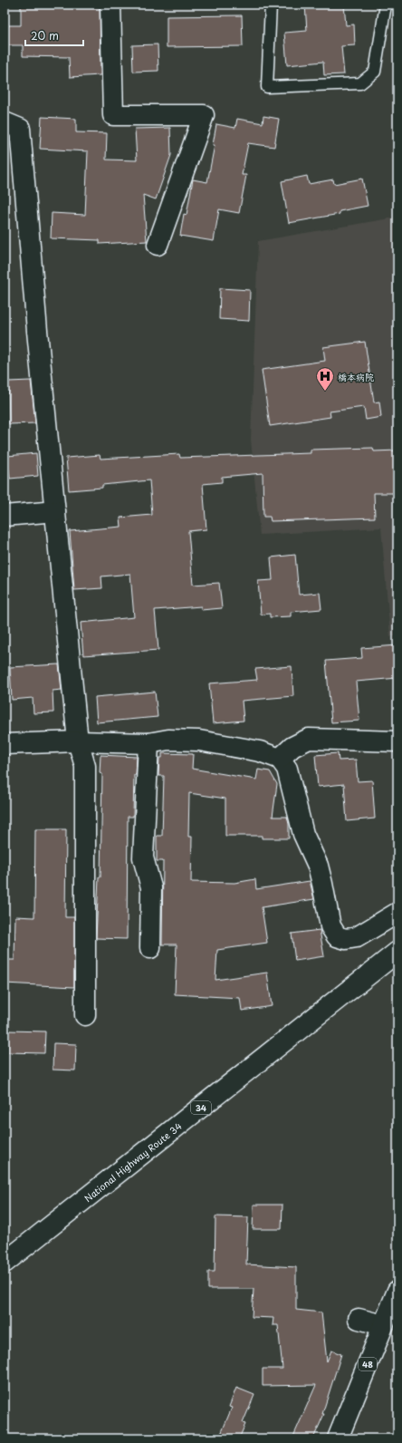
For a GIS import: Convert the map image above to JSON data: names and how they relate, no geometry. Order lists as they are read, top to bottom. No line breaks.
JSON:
{"streets":{"main road":["34","National Highway Route 34","48"]},"places":{"hospital":["橋本病院"]},"scale_bar":"20 m"}
